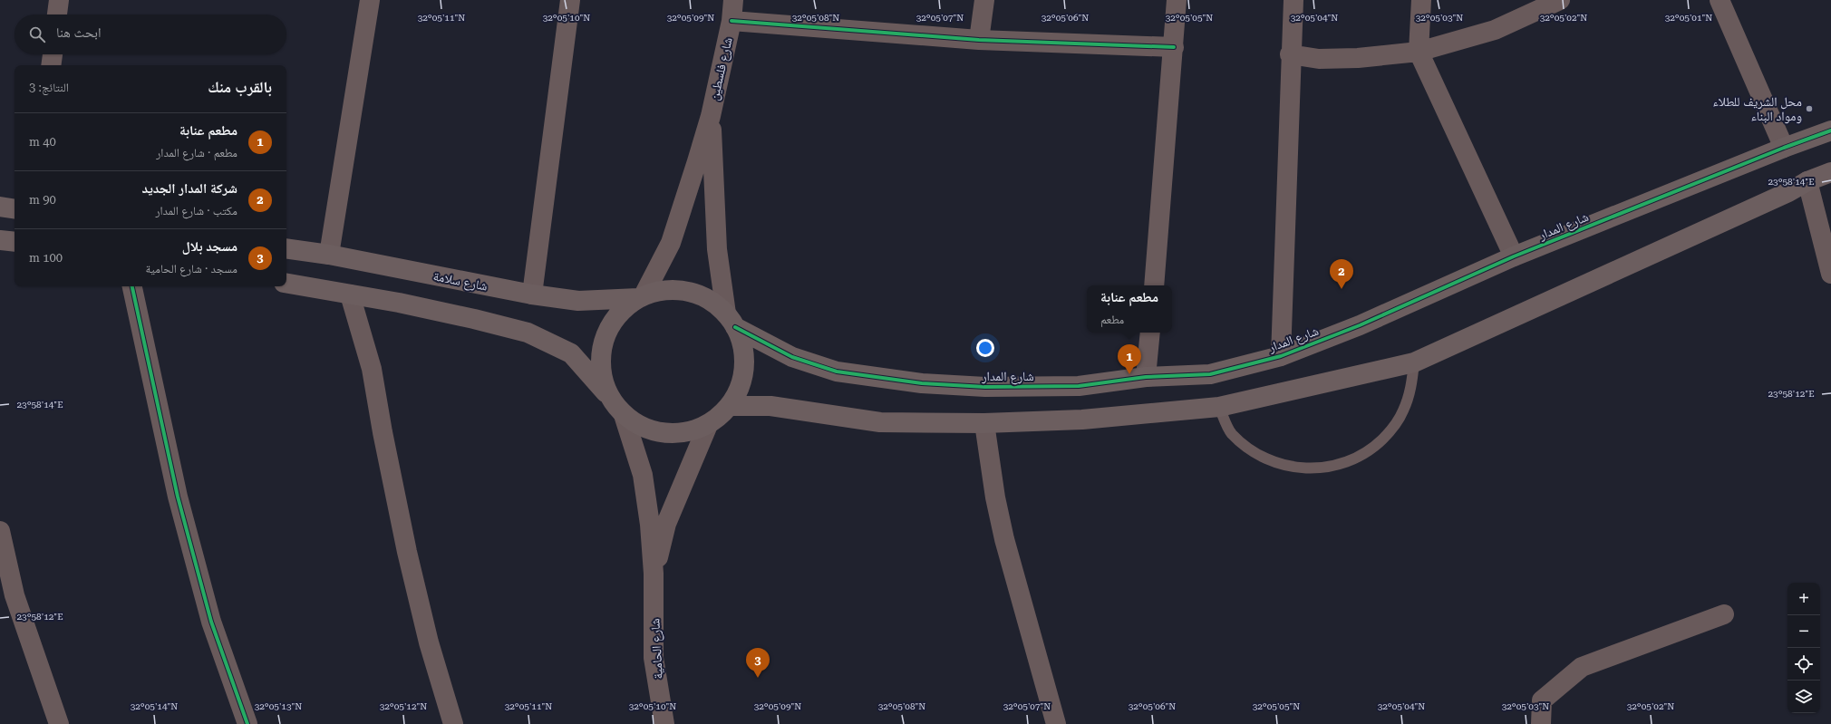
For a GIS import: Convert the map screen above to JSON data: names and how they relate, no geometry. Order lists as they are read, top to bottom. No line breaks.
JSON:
{"streets":{"street":["شارع فلسطين","شارع المدار","شارع سلامة","شارع الحامية"]},"crossings":[["شارع المدار","شارع سلامة"]],"places":["محل الشريف للطلاء ومواد البناء"],"page":{"search":"ابحث هنا","heading":["بالقرب منك","النتائج: 3"],"list":[{"mark":"1","name":"مطعم عنابة","note":"مطعم · شارع المدار","value":"40 m"},{"mark":"2","name":"شركة المدار الجديد","note":"مكتب · شارع المدار","value":"90 m"},{"mark":"3","name":"مسجد بلال","note":"مسجد · شارع الحامية","value":"100 m"}],"pins":["2","1","3"],"popup":["مطعم عنابة","مطعم"],"map_buttons":["+","−"]},"coordinates":["32°05'11\"N","32°05'10\"N","32°05'09\"N","32°05'08\"N","32°05'07\"N","32°05'06\"N","32°05'05\"N","32°05'04\"N","32°05'03\"N","32°05'02\"N","32°05'01\"N","23°58'14\"E","23°58'12\"E","32°05'14\"N","32°05'13\"N","32°05'12\"N"]}
